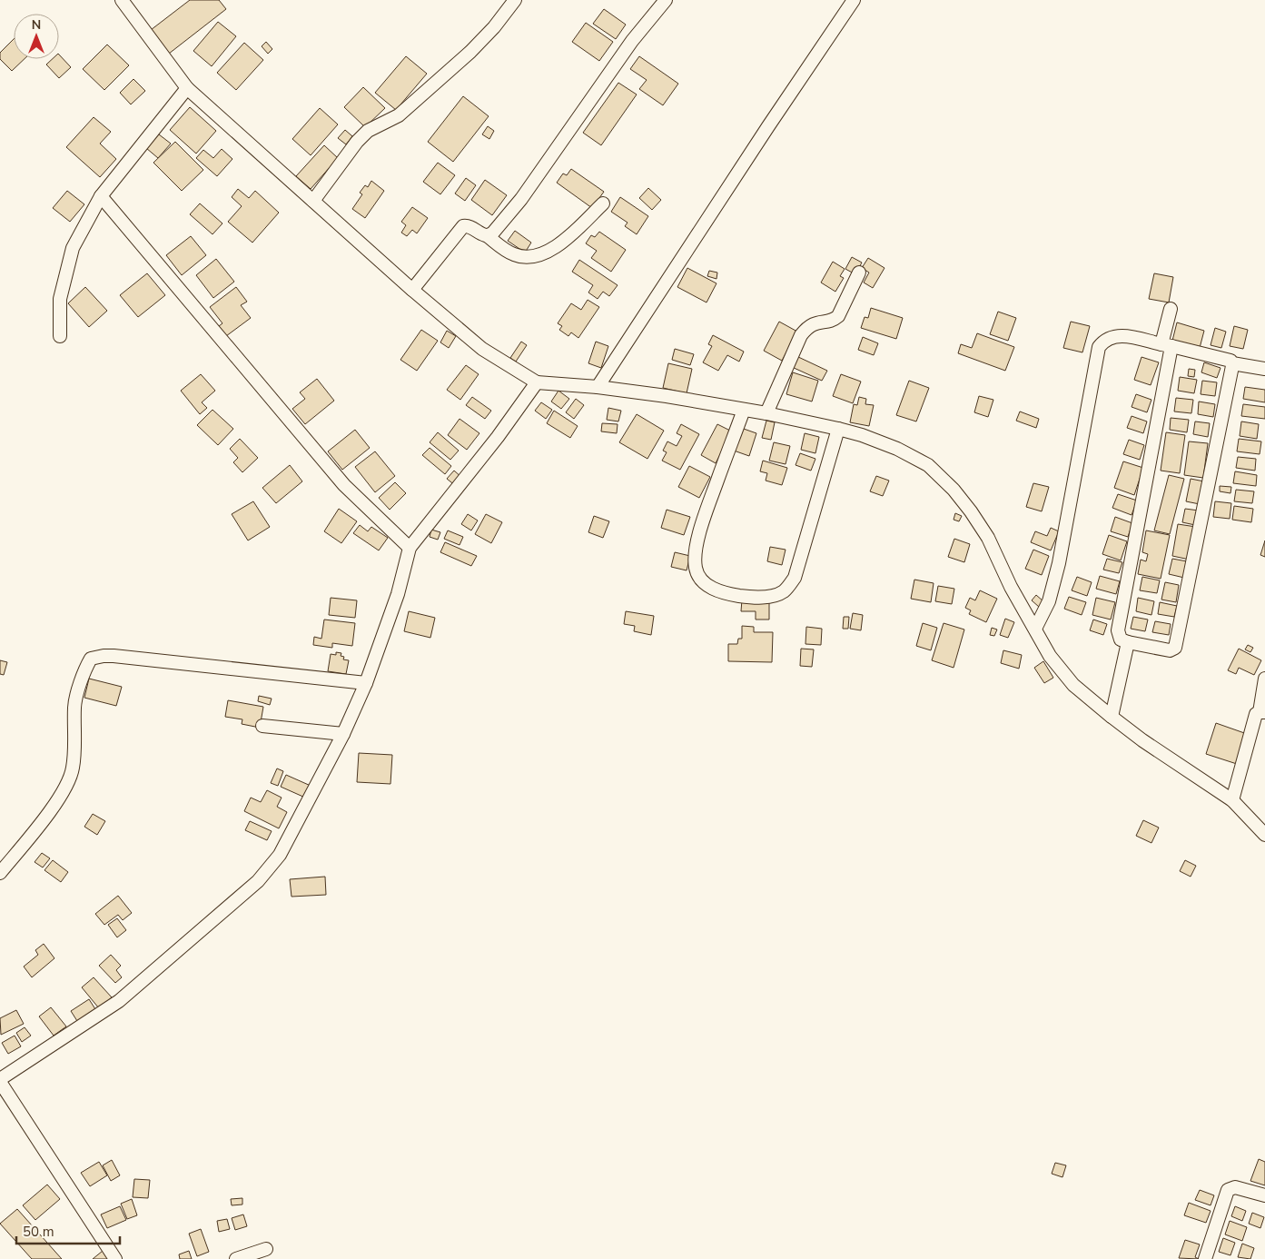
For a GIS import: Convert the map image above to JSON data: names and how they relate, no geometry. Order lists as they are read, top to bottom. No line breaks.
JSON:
{"scale_bar":"50 m","north":"top"}
